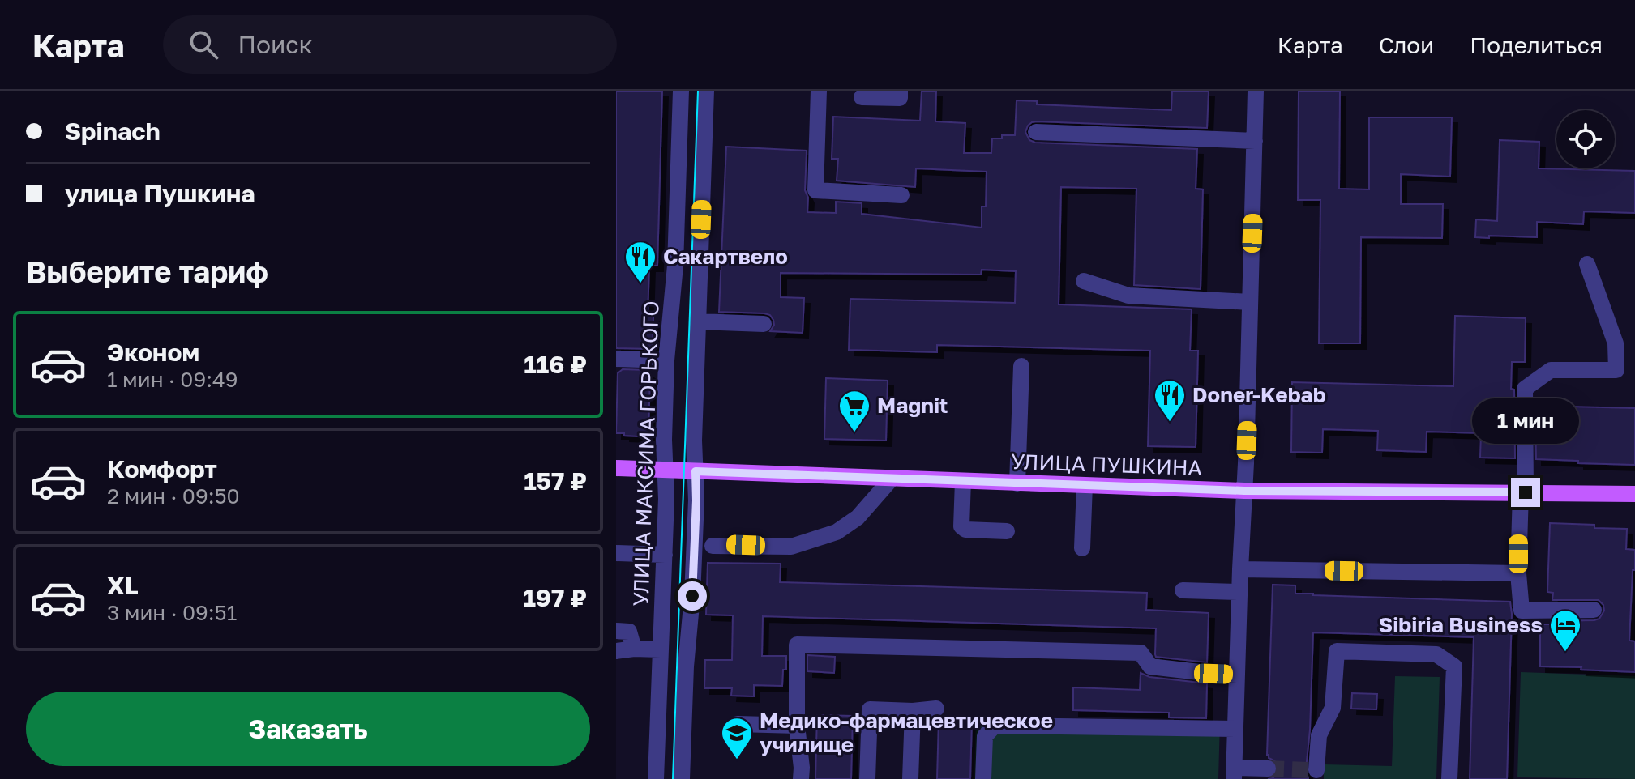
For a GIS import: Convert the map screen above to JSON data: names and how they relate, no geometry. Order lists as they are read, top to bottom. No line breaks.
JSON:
{"streets":{"main road":["УЛИЦА ПУШКИНА"],"street":["УЛИЦА МАКСИМА ГОРЬКОГО"]},"crossings":[["УЛИЦА МАКСИМА ГОРЬКОГО","УЛИЦА ПУШКИНА"]],"places":{"restaurant":["Сакартвело","Doner-Kebab"],"supermarket":["Magnit"],"hotel":["Sibiria Business"],"school or university":["Медико-фармацевтическое училище"]},"page":{"header":"Карта","search":"Поиск","nav":["Карта","Слои","Поделиться"],"banner":["Spinach","улица Пушкина"],"heading":"Выберите тариф","list":[{"name":"Эконом","note":"1 мин · 09:49","value":"116 ₽"},{"name":"Комфорт","note":"2 мин · 09:50","value":"157 ₽"},{"name":"XL","note":"3 мин · 09:51","value":"197 ₽"}],"bubble":"1 мин","buttons":"Заказать"}}
